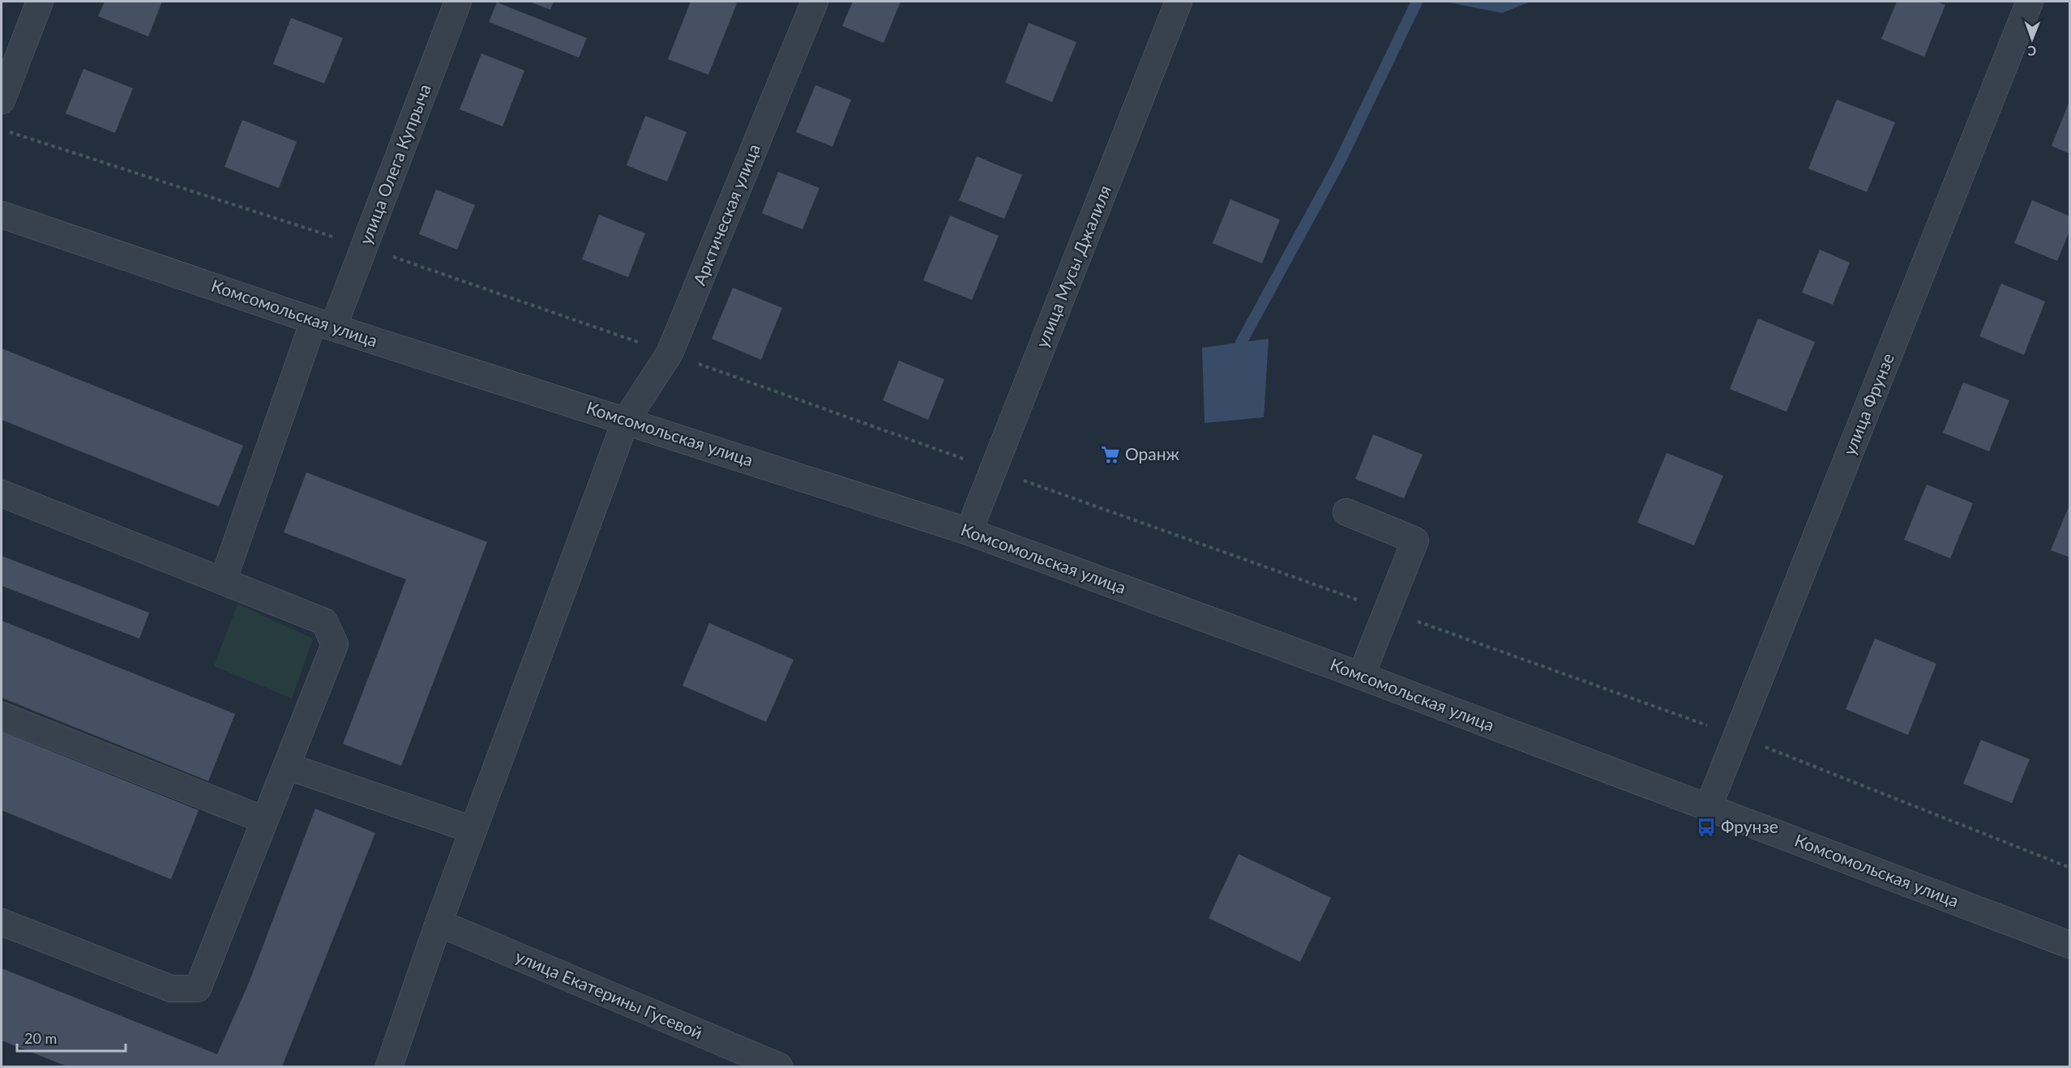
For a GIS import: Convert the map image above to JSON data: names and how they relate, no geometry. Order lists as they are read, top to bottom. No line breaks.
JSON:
{"streets":{"street":["улица Олега Купрыча","Арктическая улица","улица Мусы Джалиля","Комсомольская улица","улица Фрунзе","улица Екатерины Гусевой"]},"crossings":[["улица Олега Купрыча","Комсомольская улица"],["Арктическая улица","Комсомольская улица"],["Арктическая улица","улица Екатерины Гусевой"],["улица Мусы Джалиля","Комсомольская улица"],["Комсомольская улица","улица Фрунзе"]],"places":{"supermarket":["Оранж"],"bus stop":["Фрунзе"]},"scale_bar":"20 m","north":"bottom"}
